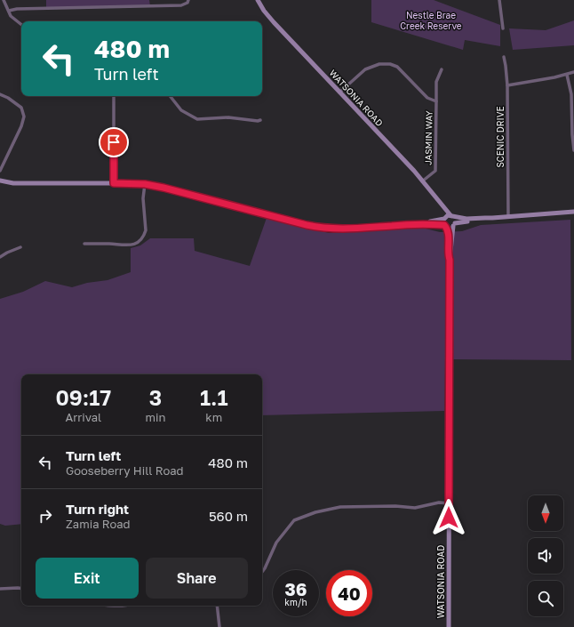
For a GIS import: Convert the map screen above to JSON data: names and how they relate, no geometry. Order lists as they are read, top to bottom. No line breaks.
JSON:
{"streets":{"street":["WATSONIA ROAD","SCENIC DRIVE","JASMIN WAY"]},"crossings":[["WATSONIA ROAD","JASMIN WAY"]],"parks":["Nestle Brae Creek Reserve"],"north":"bottom","page":{"turn":["480 m","Turn left"],"eta":["09:17","Arrival","3","min","1.1","km"],"list":[{"name":"Turn left","note":"Gooseberry Hill Road","value":"480 m"},{"name":"Turn right","note":"Zamia Road","value":"560 m"}],"buttons":["Exit","Share"],"speed":"36 km/h","limit":"40"}}
